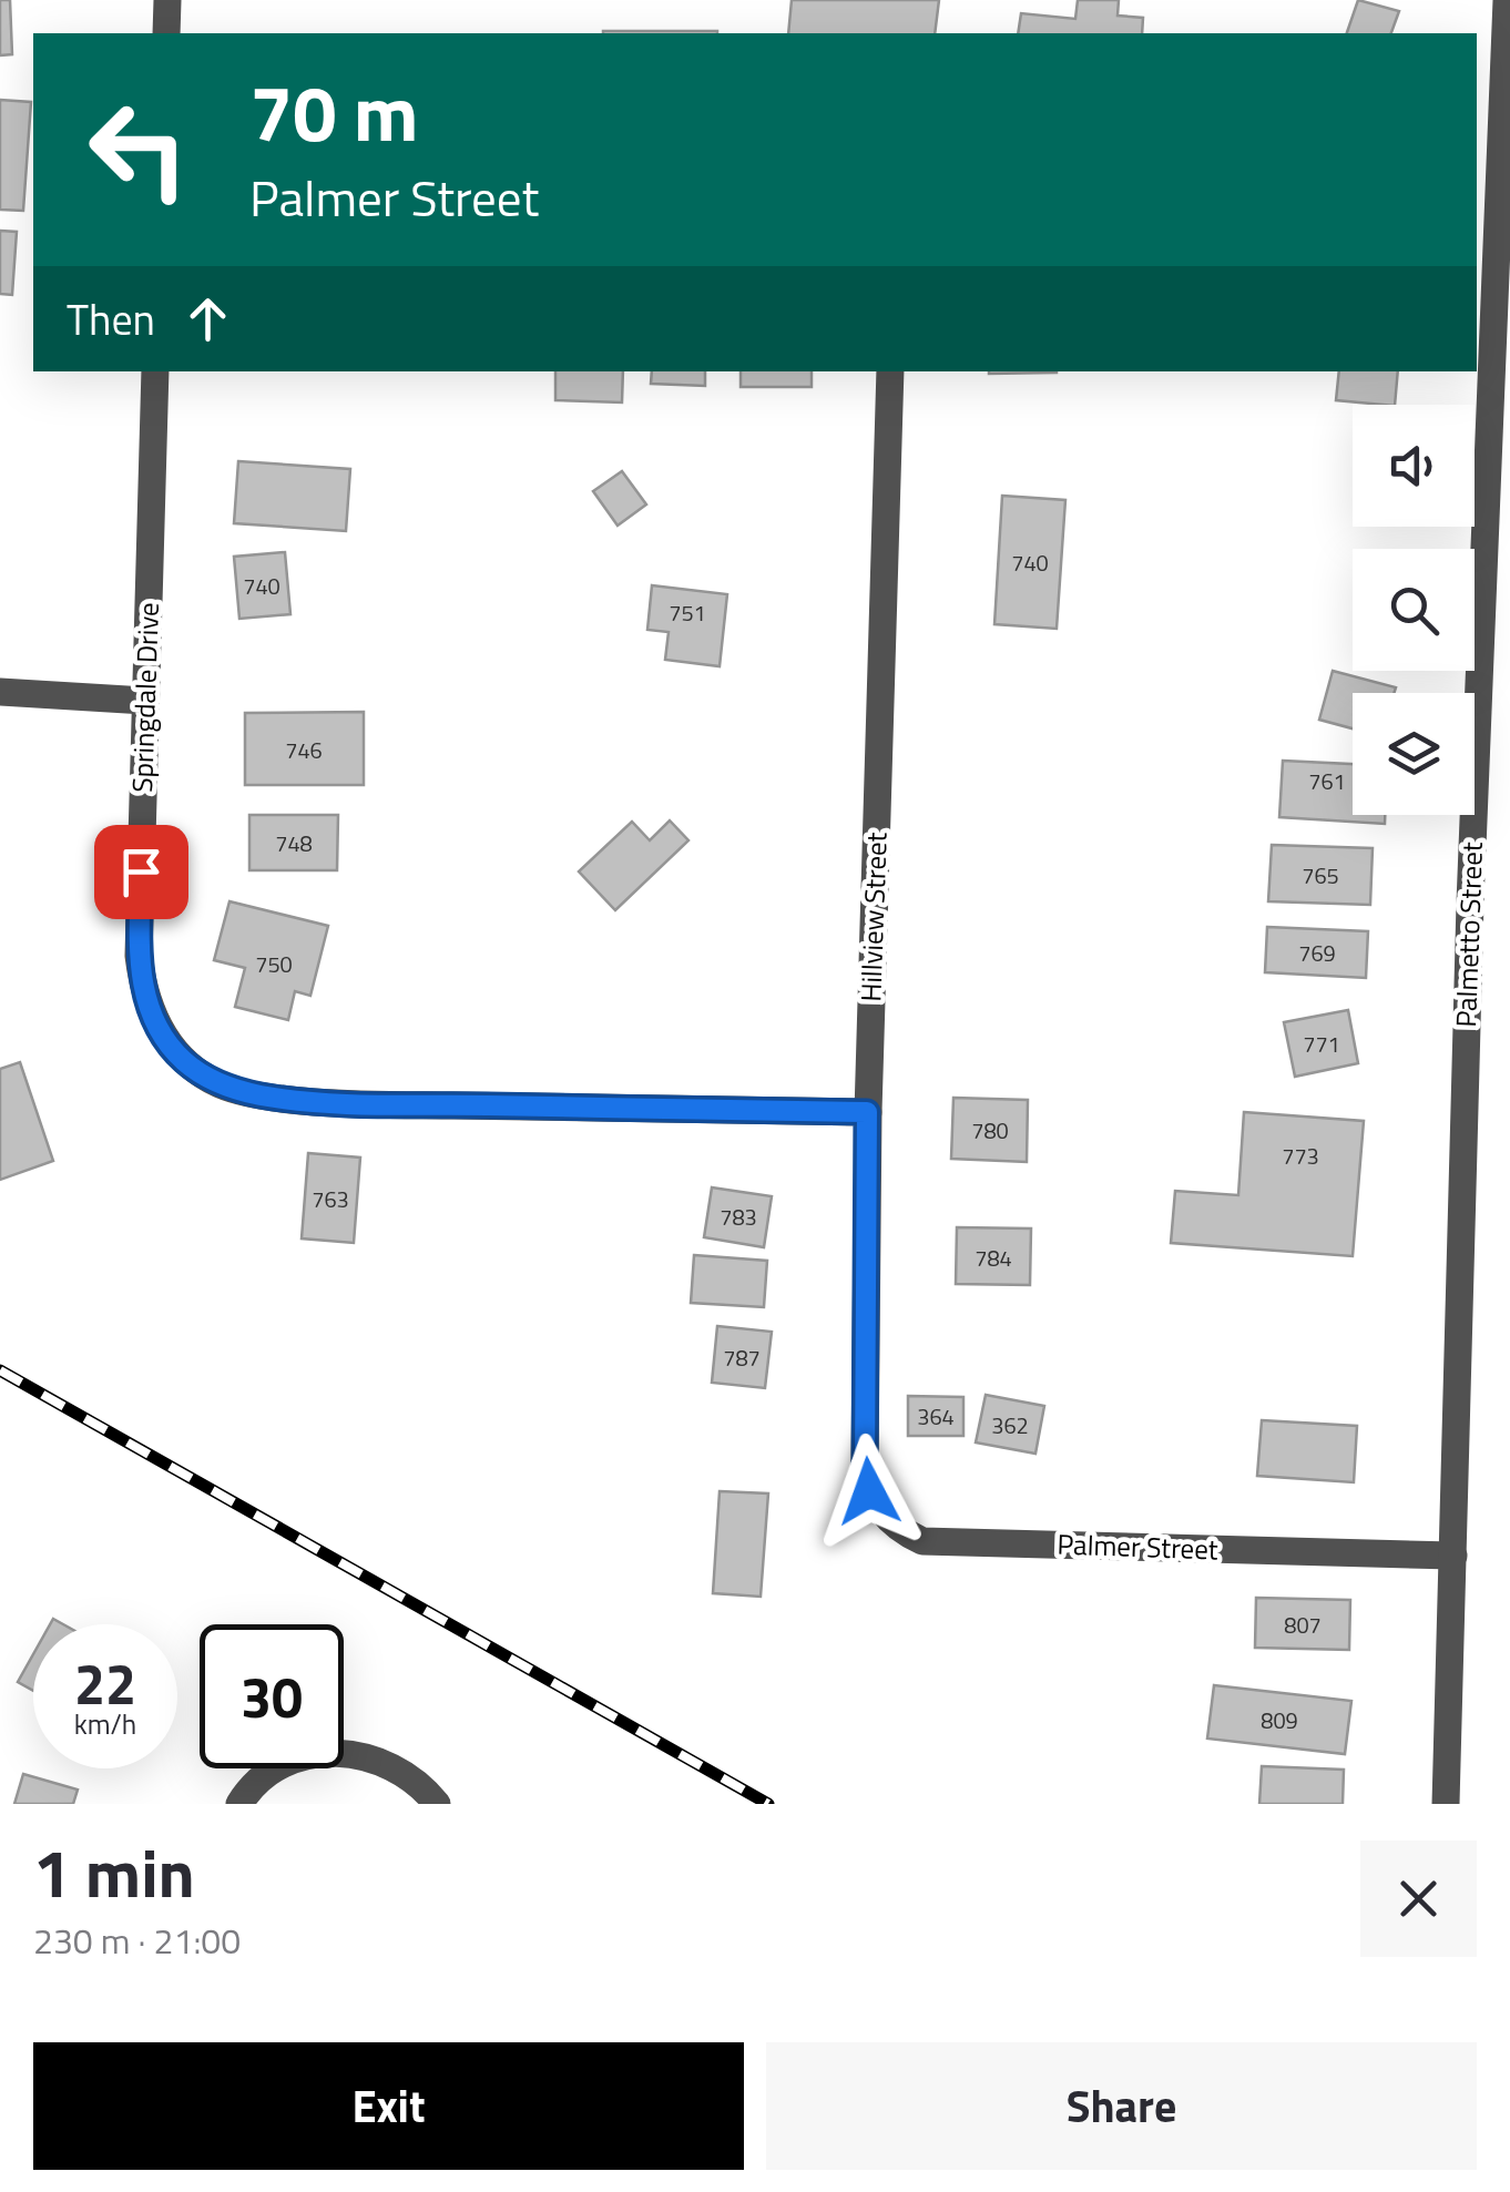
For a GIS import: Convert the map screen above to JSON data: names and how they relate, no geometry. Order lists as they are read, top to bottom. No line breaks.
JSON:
{"streets":{"street":["Springdale Drive","Hillview Street","Palmetto Street","Palmer Street"]},"crossings":[["Springdale Drive","Hillview Street"],["Hillview Street","Palmer Street"],["Palmetto Street","Palmer Street"]],"house_numbers":["740","740","751","746","761","748","765","769","750","771","780","773","763","783","784","787","364","362","807","809"],"page":{"turn":["70 m","Palmer Street"],"then":"Then","speed":"22 km/h","limit":"30","heading":["1 min","230 m · 21:00"],"buttons":["Exit","Share"]}}
